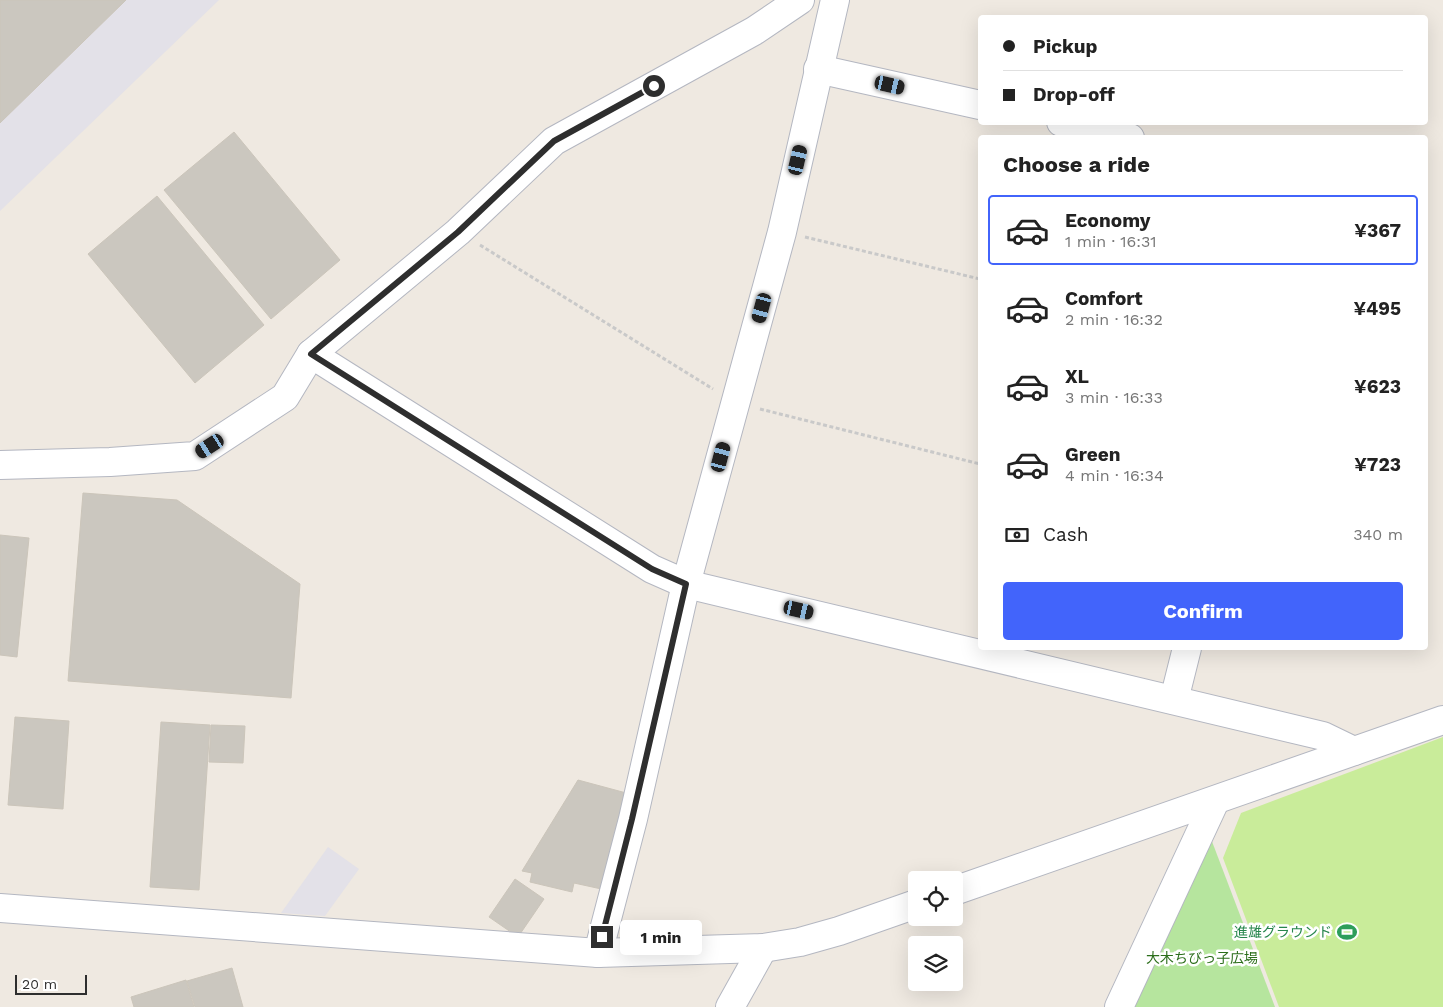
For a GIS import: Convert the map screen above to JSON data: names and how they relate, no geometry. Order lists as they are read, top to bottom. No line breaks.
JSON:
{"parks":["大木ちびっ子広場"],"places":{"sports":["進雄グラウンド"]},"scale_bar":"20 m","page":{"banner":["Pickup","Drop-off"],"heading":"Choose a ride","list":[{"name":"Economy","note":"1 min · 16:31","value":"¥367"},{"name":"Comfort","note":"2 min · 16:32","value":"¥495"},{"name":"XL","note":"3 min · 16:33","value":"¥623"},{"name":"Green","note":"4 min · 16:34","value":"¥723"}],"pay":["Cash","340 m"],"buttons":"Confirm","bubble":"1 min","scale":"20 m"}}
